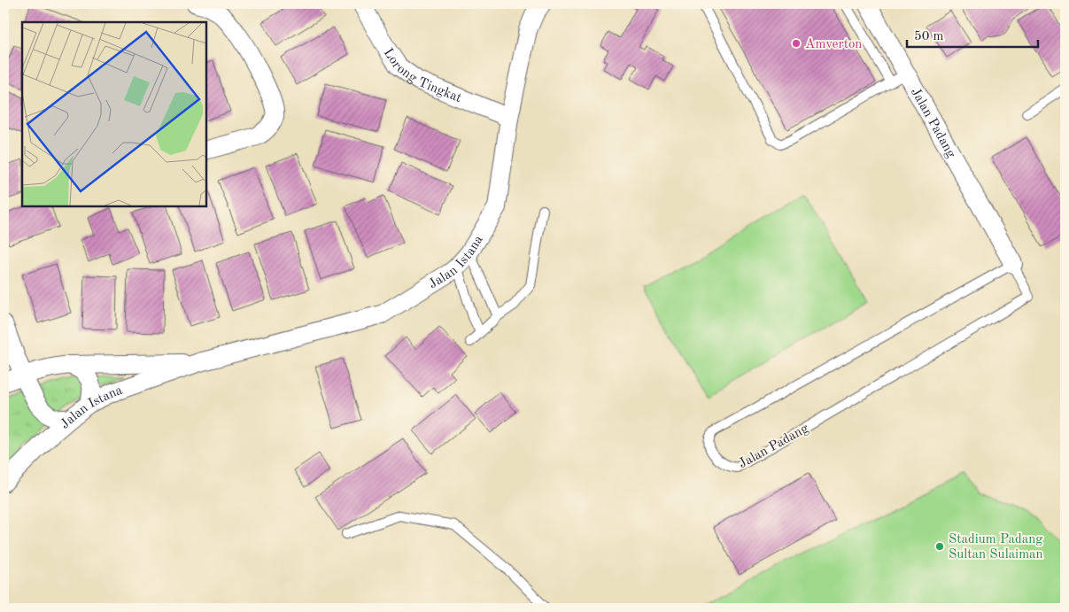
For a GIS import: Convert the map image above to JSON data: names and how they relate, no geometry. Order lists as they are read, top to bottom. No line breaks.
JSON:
{"streets":{"street":["Lorong Tingkat","Jalan Padang","Jalan Istana"]},"crossings":[["Lorong Tingkat","Jalan Istana"]],"places":["Amverton","Stadium Padang Sultan Sulaiman"],"scale_bar":"50 m"}
